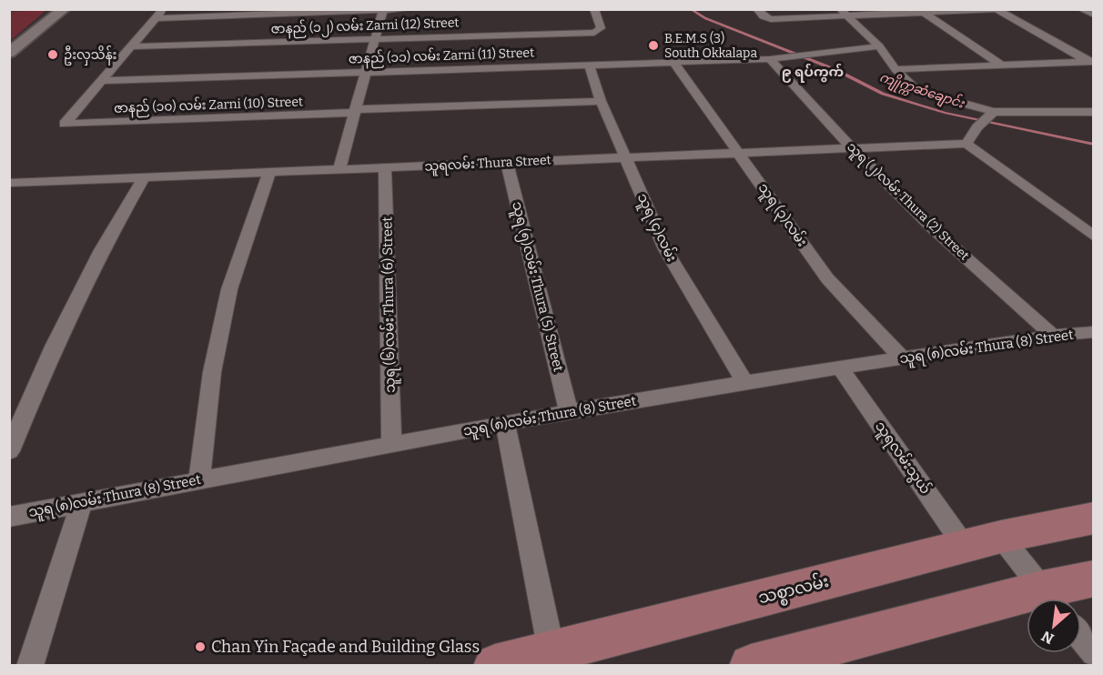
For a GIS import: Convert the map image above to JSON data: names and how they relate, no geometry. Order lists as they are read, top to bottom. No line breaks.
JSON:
{"streets":{"main road":["သစ္စာလမ်း"],"street":["ဇာနည် (၁၂) လမ်း Zarni (12) Street","ဇာနည် (၁၁) လမ်း Zarni (11) Street","ဇာနည် (၁၀) လမ်း Zarni (10) Street","သူရလမ်း Thura Street","သူရ (၂)လမ်း Thura (2) Street","သူရ (၃)လမ်း","သူရ (၄)လမ်း","သူရ (၅)လမ်း Thura (5) Street","သူရ (၆)လမ်း Thura (6) Street","သူရ (၈)လမ်း Thura (8) Street","သူရလမ်းသွယ်"]},"crossings":[["ဇာနည် (၁၁) လမ်း Zarni (11) Street","ဇာနည် (၁၀) လမ်း Zarni (10) Street"],["ဇာနည် (၁၁) လမ်း Zarni (11) Street","သူရ (၂)လမ်း Thura (2) Street"],["ဇာနည် (၁၁) လမ်း Zarni (11) Street","သူရ (၃)လမ်း"],["ဇာနည် (၁၁) လမ်း Zarni (11) Street","သူရ (၄)လမ်း"],["ဇာနည် (၁၀) လမ်း Zarni (10) Street","သူရ (၄)လမ်း"],["သူရလမ်း Thura Street","သူရ (၂)လမ်း Thura (2) Street"],["သူရလမ်း Thura Street","သူရ (၃)လမ်း"],["သူရလမ်း Thura Street","သူရ (၄)လမ်း"],["သူရလမ်း Thura Street","သူရ (၅)လမ်း Thura (5) Street"],["သူရလမ်း Thura Street","သူရ (၆)လမ်း Thura (6) Street"],["သူရ (၂)လမ်း Thura (2) Street","သူရ (၈)လမ်း Thura (8) Street"],["သူရ (၃)လမ်း","သူရ (၈)လမ်း Thura (8) Street"],["သူရ (၄)လမ်း","သူရ (၈)လမ်း Thura (8) Street"],["သူရ (၅)လမ်း Thura (5) Street","သူရ (၈)လမ်း Thura (8) Street"],["သူရ (၆)လမ်း Thura (6) Street","သူရ (၈)လမ်း Thura (8) Street"],["သူရ (၈)လမ်း Thura (8) Street","သူရလမ်းသွယ်"],["သူရလမ်းသွယ်","သစ္စာလမ်း"]],"districts":["၉ ရပ်ကွက်"],"water":["ကျိုက္ကဆံချောင်း"],"places":["B.E.M.S (3) South Okkalapa","ဦးလှသိန်း","Chan Yin Façade and Building Glass"],"north":"bottom left"}
